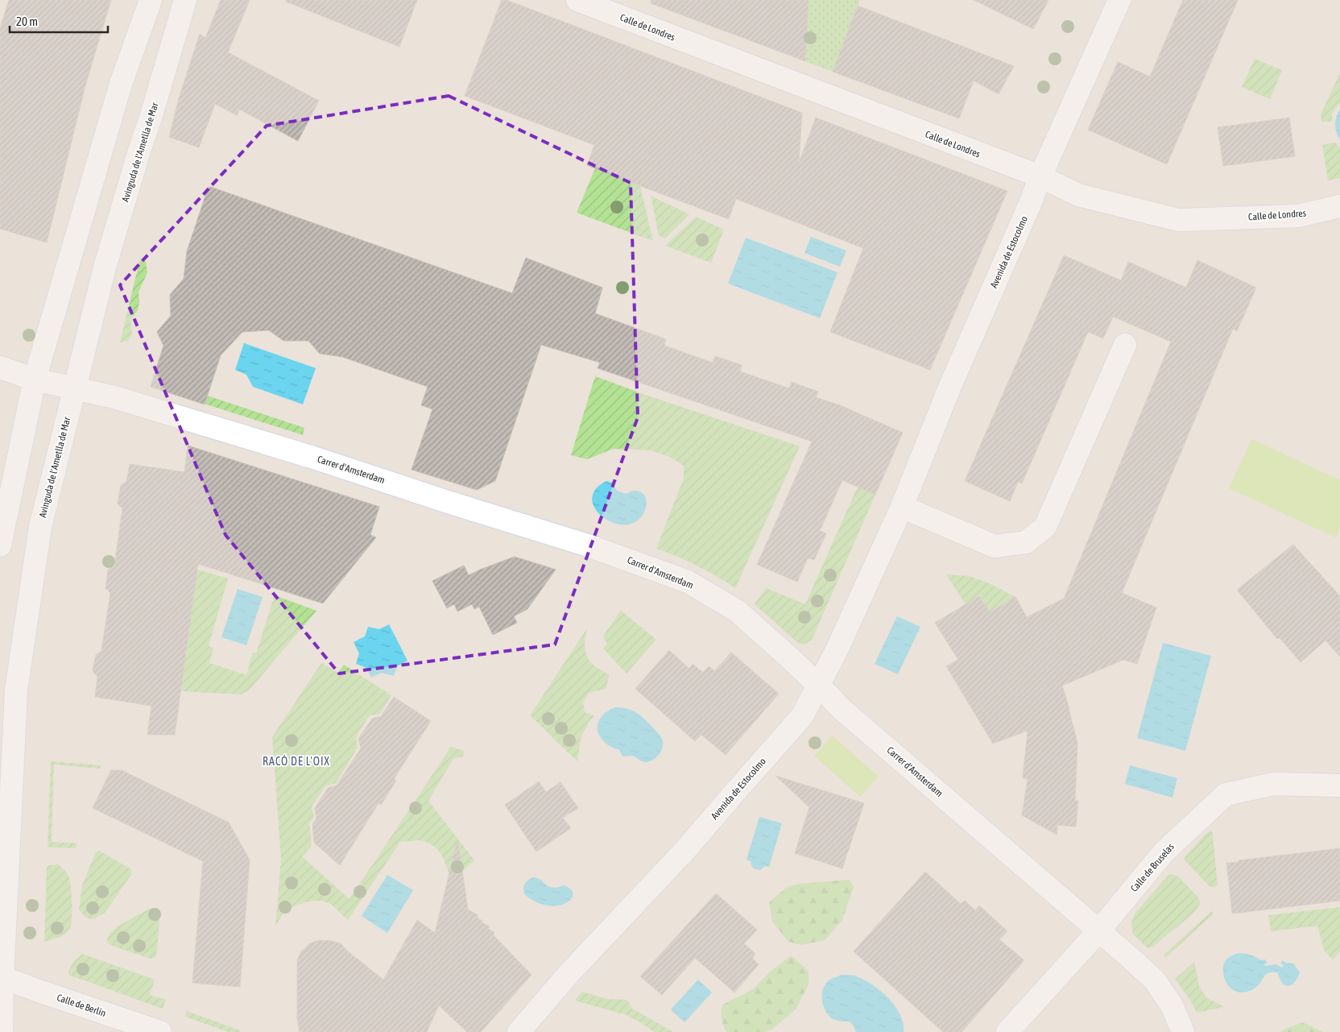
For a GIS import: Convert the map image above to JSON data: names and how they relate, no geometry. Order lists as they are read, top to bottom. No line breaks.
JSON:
{"streets":{"street":["Calle de Londres","Avinguda de l'Ametlla de Mar","Avenida de Estocolmo","Carrer d'Amsterdam","Calle de Bruselas","Calle de Berlín"]},"crossings":[["Calle de Londres","Avenida de Estocolmo"],["Avinguda de l'Ametlla de Mar","Carrer d'Amsterdam"],["Avinguda de l'Ametlla de Mar","Calle de Berlín"],["Avenida de Estocolmo","Carrer d'Amsterdam"],["Carrer d'Amsterdam","Calle de Bruselas"]],"districts":["RACÓ DE L'OIX"],"scale_bar":"20 m"}
